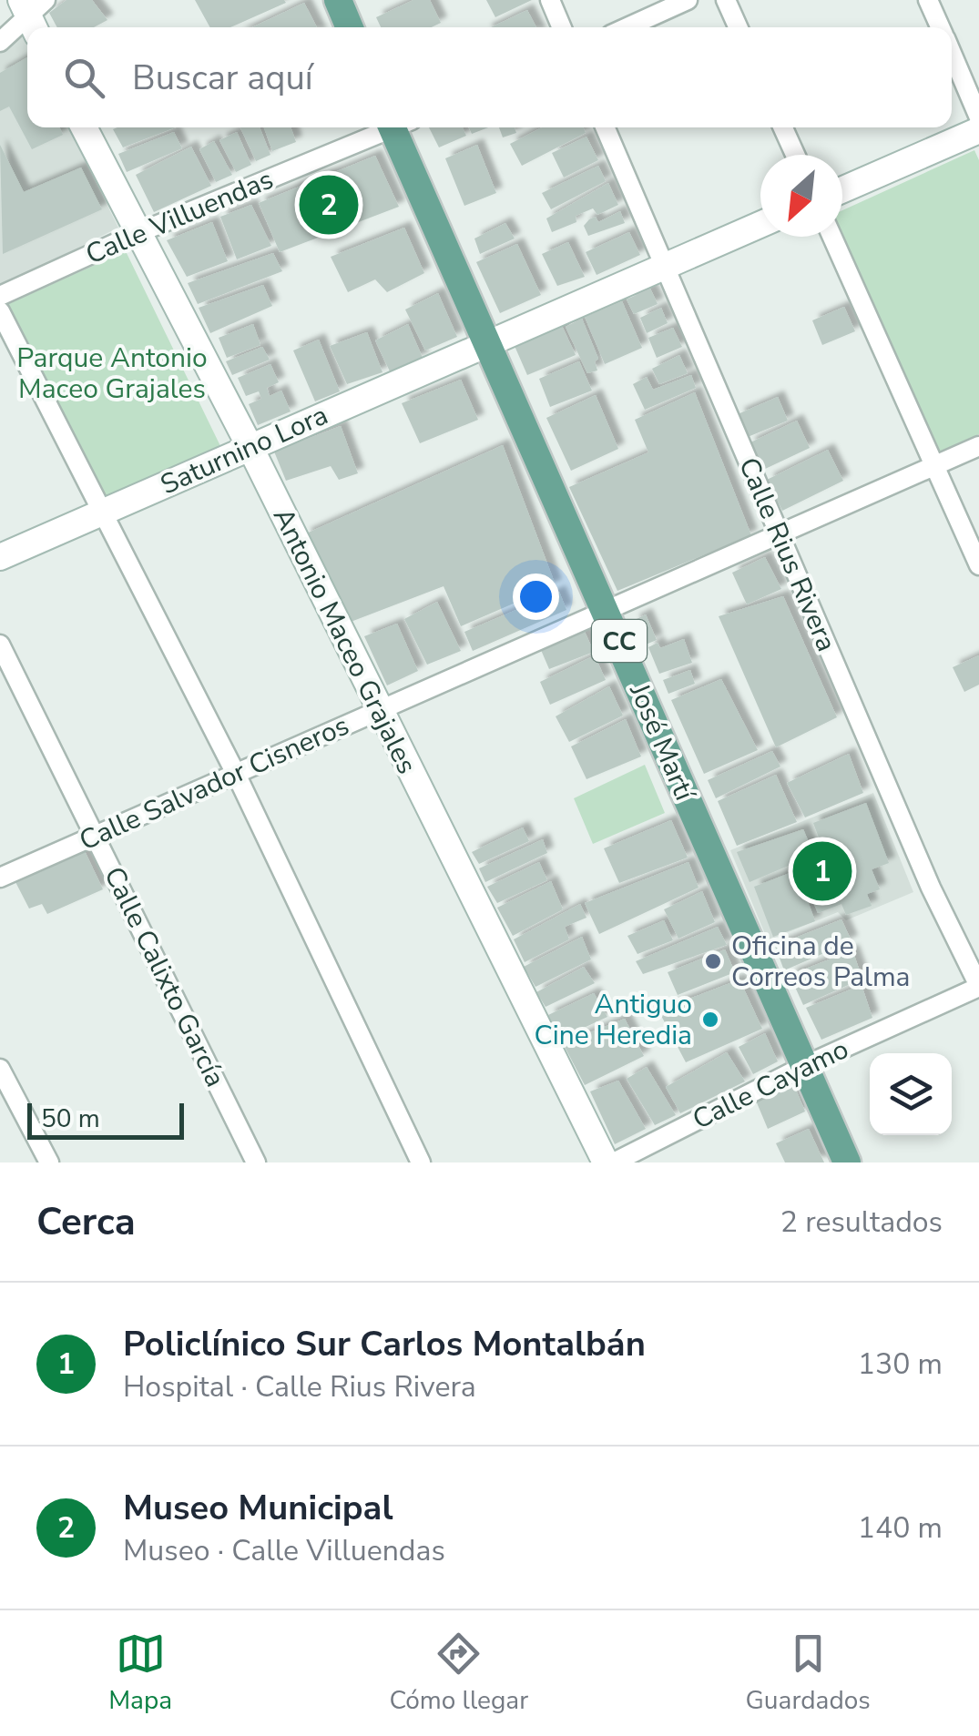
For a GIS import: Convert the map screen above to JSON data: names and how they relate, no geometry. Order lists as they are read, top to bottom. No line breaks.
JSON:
{"streets":{"main road":["CC","José Martí"],"street":["Calle Villuendas","Saturnino Lora","Calle Rius Rivera","Antonio Maceo Grajales","Calle Salvador Cisneros","Calle Calixto García","Calle Cayamo"]},"crossings":[["Calle Villuendas","Antonio Maceo Grajales"],["Saturnino Lora","Calle Rius Rivera"],["Saturnino Lora","Antonio Maceo Grajales"],["Saturnino Lora","José Martí"],["Calle Rius Rivera","Calle Salvador Cisneros"],["Calle Rius Rivera","Calle Cayamo"],["Antonio Maceo Grajales","Calle Salvador Cisneros"],["José Martí","Calle Salvador Cisneros"],["José Martí","Calle Cayamo"],["Calle Salvador Cisneros","Calle Calixto García"]],"parks":["Parque Antonio Maceo Grajales"],"places":["Oficina de Correos Palma","Antiguo Cine Heredia"],"scale_bar":"50 m","north":"bottom left","page":{"search":"Buscar aquí","pins":["2","1"],"scale":"50 m","heading":["Cerca","2 resultados"],"list":[{"mark":"1","name":"Policlínico Sur Carlos Montalbán","note":"Hospital · Calle Rius Rivera","value":"130 m"},{"mark":"2","name":"Museo Municipal","note":"Museo · Calle Villuendas","value":"140 m"}],"nav":["Mapa","Cómo llegar","Guardados"]}}
